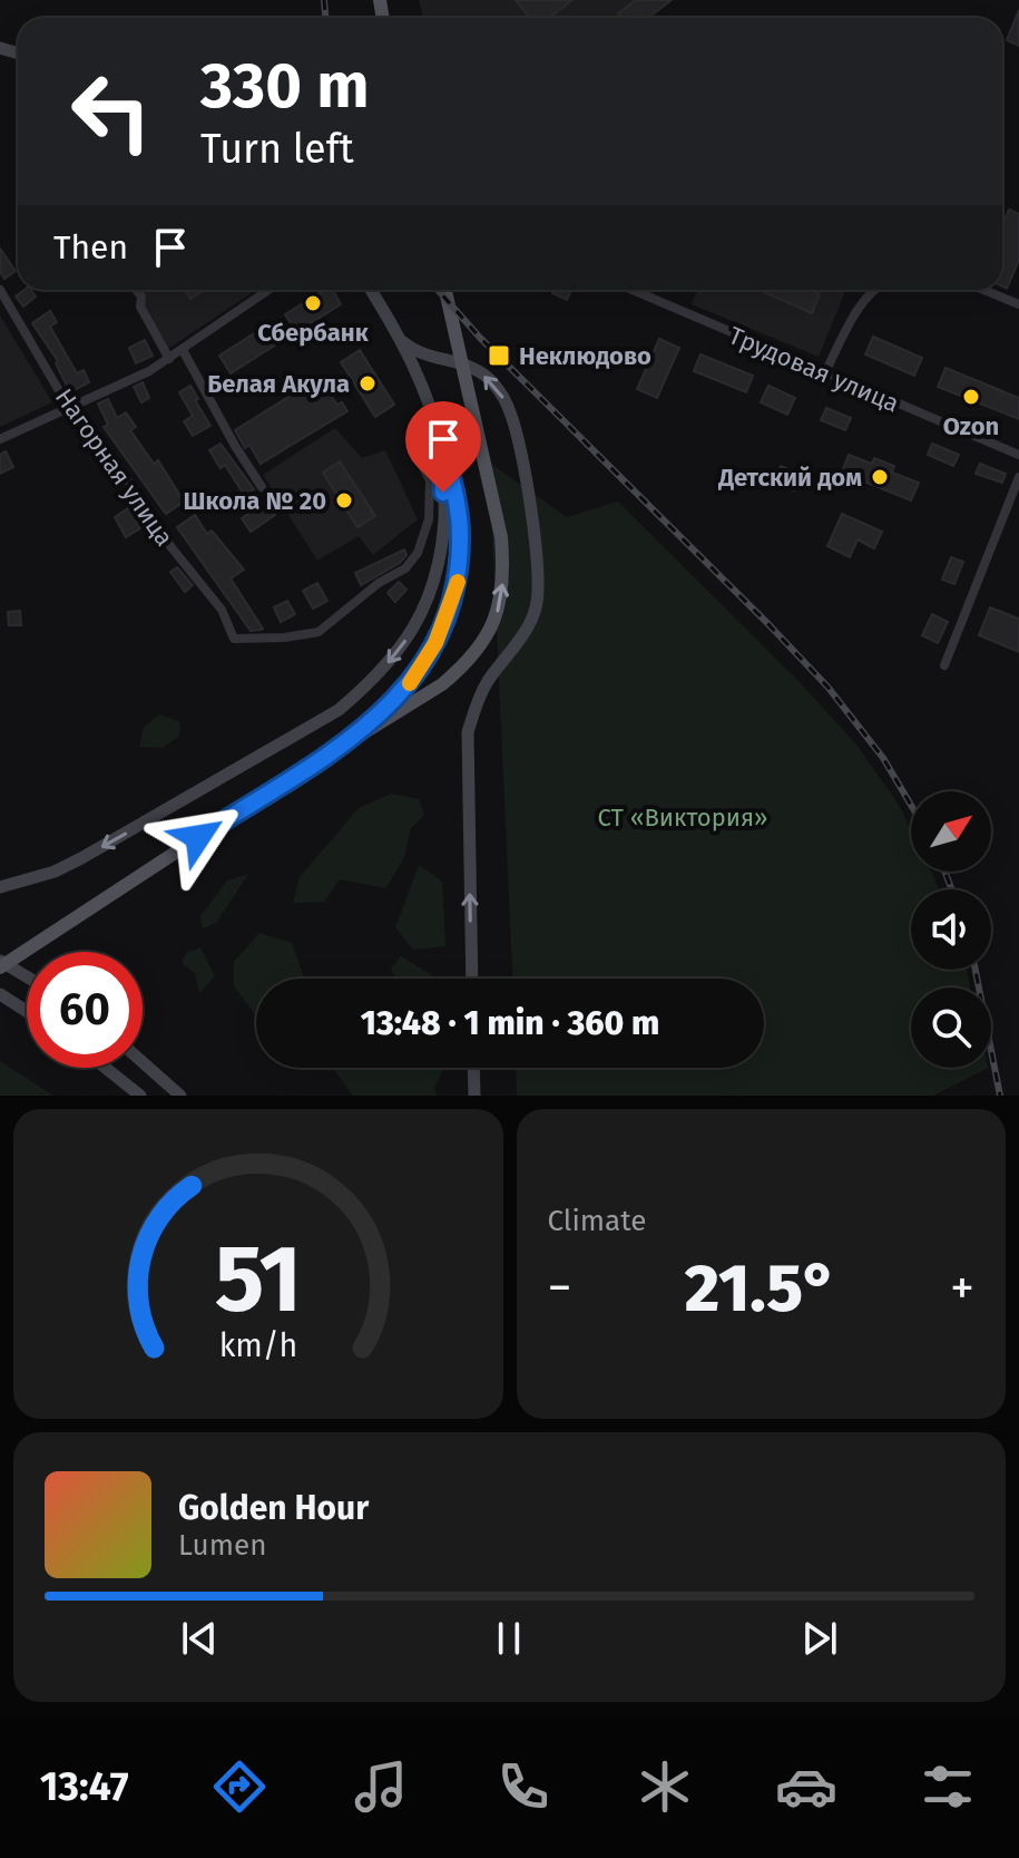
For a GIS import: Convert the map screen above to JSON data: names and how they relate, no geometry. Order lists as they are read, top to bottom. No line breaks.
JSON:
{"streets":{"street":["Трудовая улица","Нагорная улица"]},"parks":["СТ «Виктория»"],"places":{"other":["Сбербанк","Белая Акула","Ozon","Детский дом","Школа № 20"],"transit":["Неклюдово"]},"north":"top right","page":{"turn":["330 m","Turn left"],"then":"Then","limit":"60","trip":"13:48 · 1 min · 360 m","tile":"Climate","heat":["−","21.5°","+"],"song":["Golden Hour","Lumen"],"tabs":"13:47","gauge":["51","km/h"]}}
